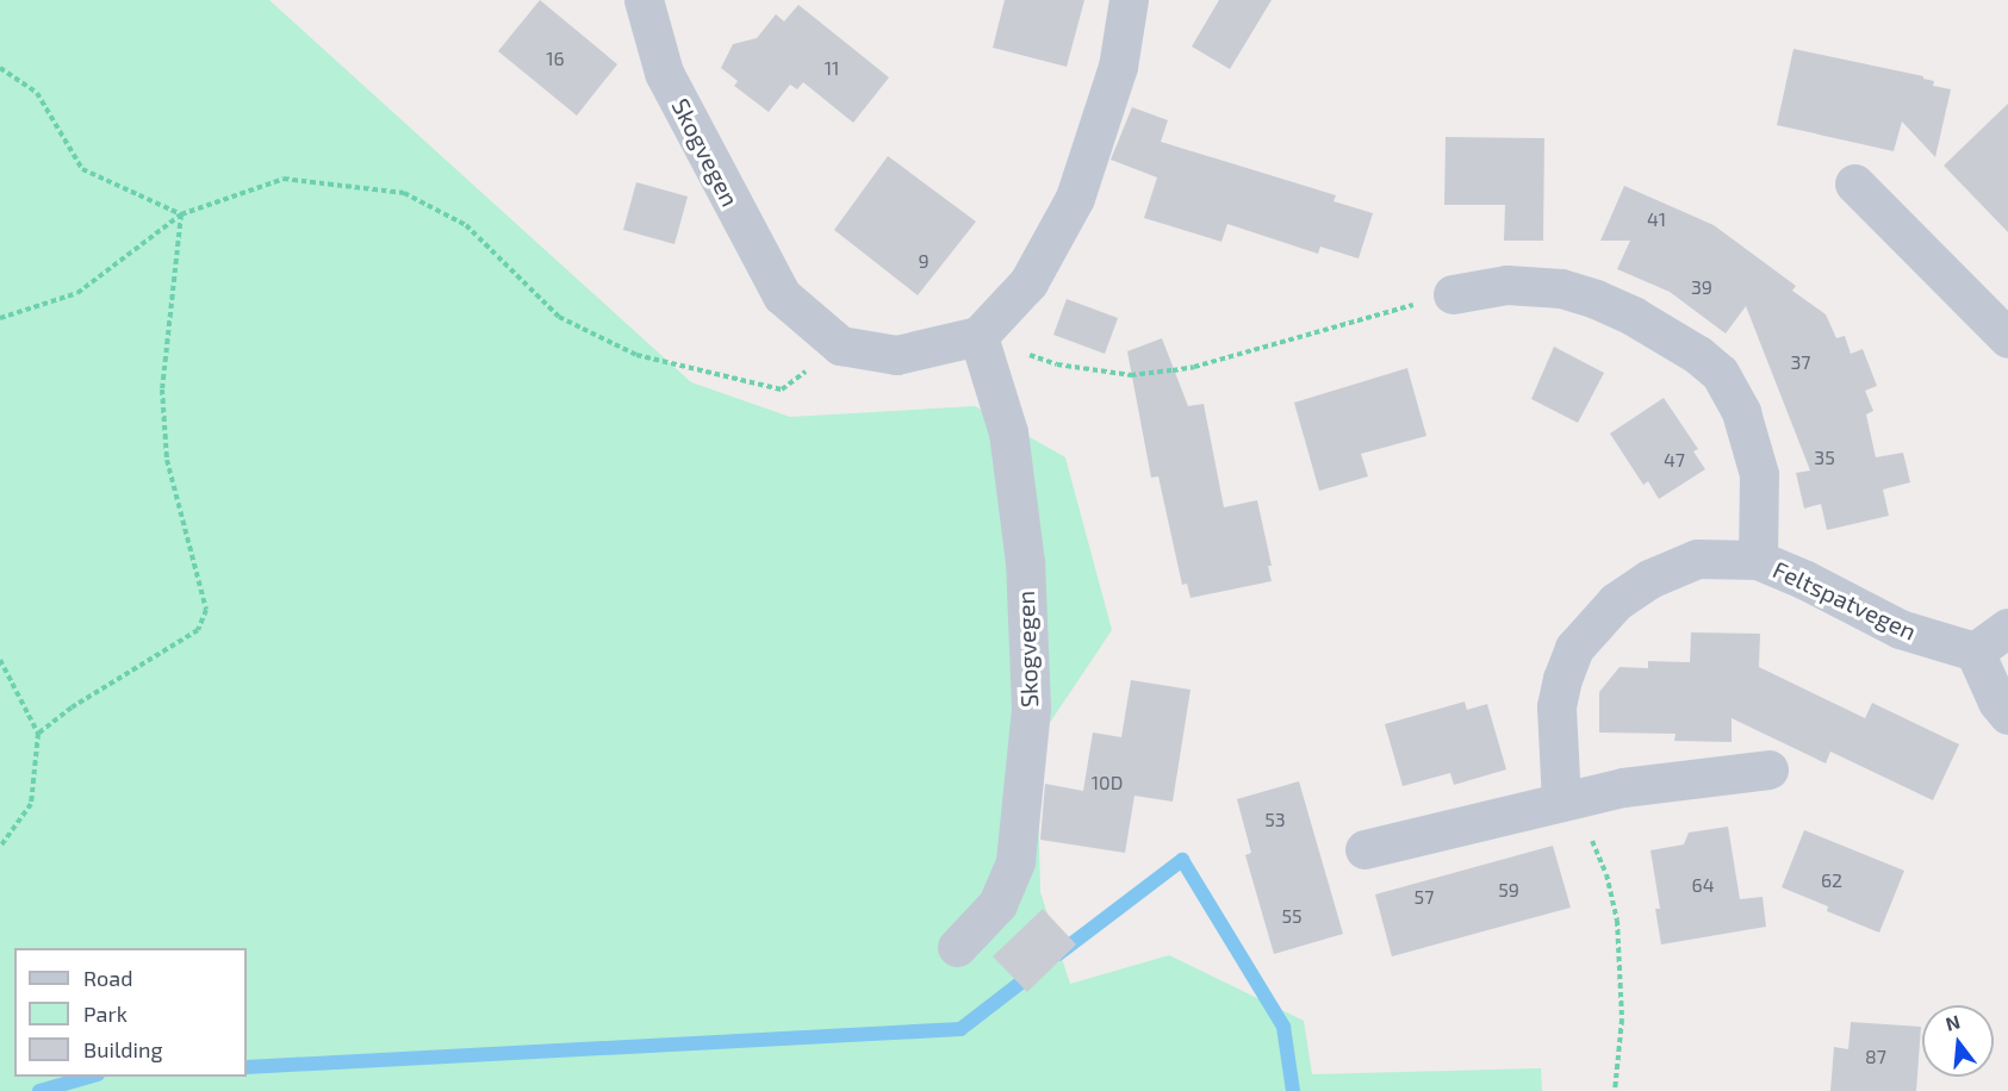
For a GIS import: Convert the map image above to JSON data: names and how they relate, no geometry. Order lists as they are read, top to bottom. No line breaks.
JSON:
{"streets":{"street":["Skogvegen","Feltspatvegen"]},"house_numbers":["16","11","41","9","39","37","35","47","10D","53","62","64","59","57","55","87"],"legend":["Road","Park","Building"],"north":"top"}
